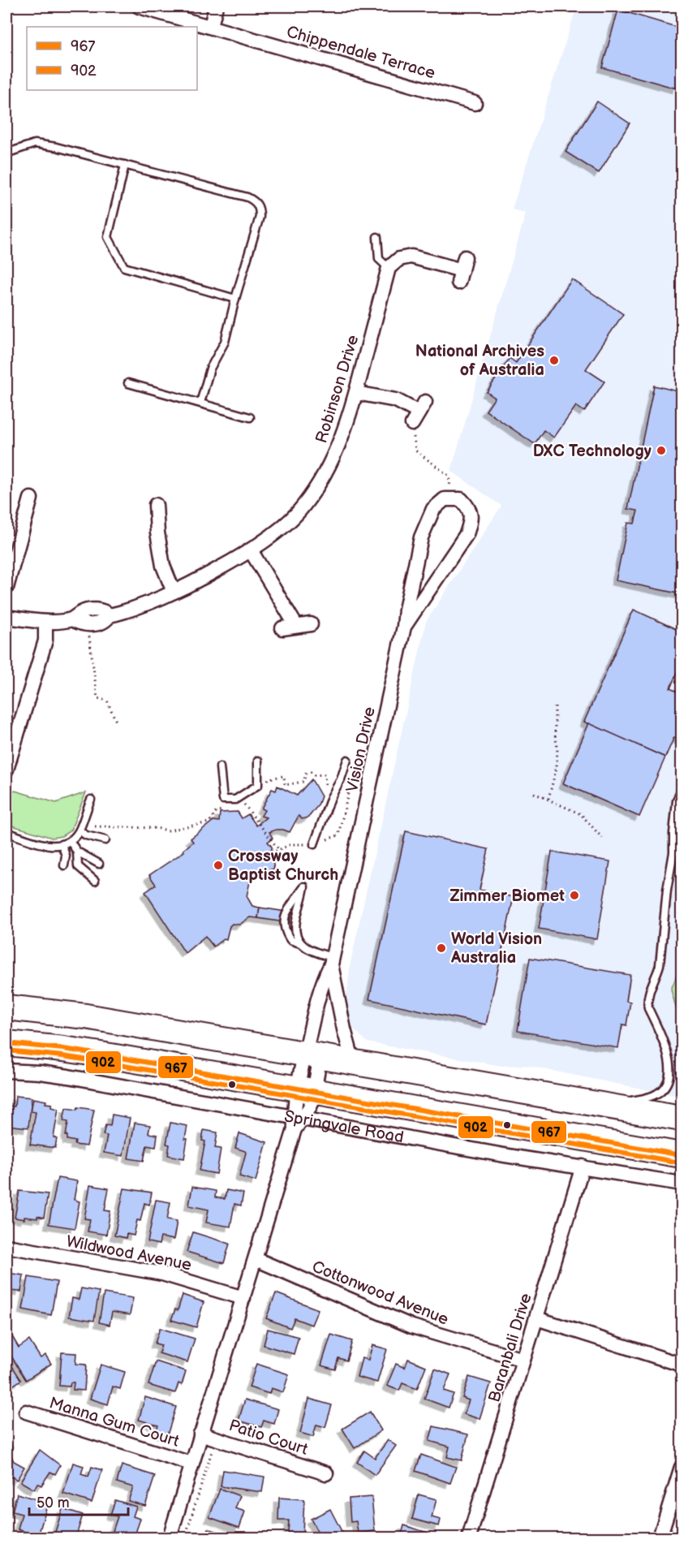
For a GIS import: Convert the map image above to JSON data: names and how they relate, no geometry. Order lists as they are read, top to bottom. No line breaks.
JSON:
{"streets":{"highway":["Springvale Road"],"street":["Chippendale Terrace","Robinson Drive","Vision Drive","Wildwood Avenue","Cottonwood Avenue","Baranbali Drive","Manna Gum Court","Patio Court"]},"crossings":[["Vision Drive","Springvale Road"],["Vision Drive","Wildwood Avenue"],["Vision Drive","Cottonwood Avenue"],["Vision Drive","Manna Gum Court"],["Vision Drive","Patio Court"],["Springvale Road","Baranbali Drive"],["Cottonwood Avenue","Baranbali Drive"]],"places":["National Archives of Australia","DXC Technology","Crossway Baptist Church","Zimmer Biomet","World Vision Australia"],"lines":["transit line 967","transit line 902"],"legend":["967","902"],"scale_bar":"50 m"}
